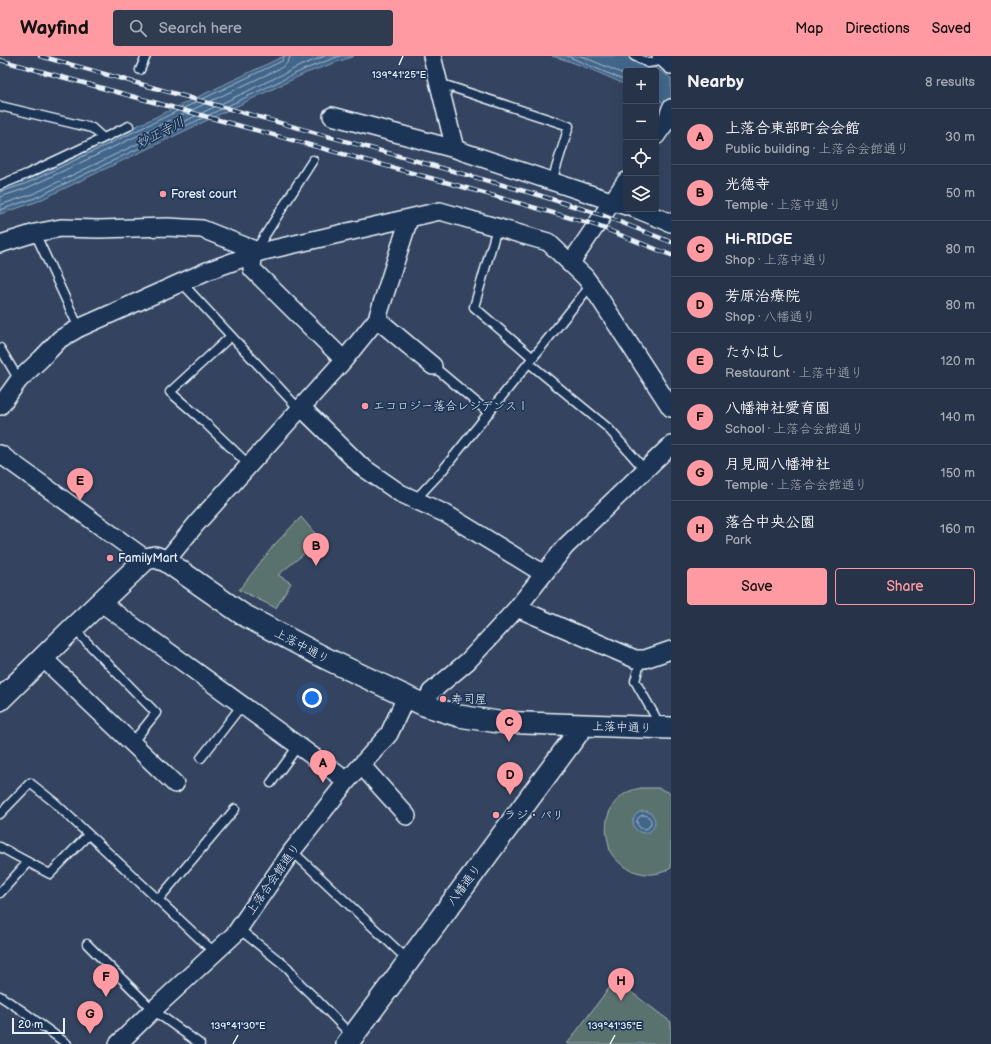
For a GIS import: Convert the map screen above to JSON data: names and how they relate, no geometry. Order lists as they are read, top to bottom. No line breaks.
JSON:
{"streets":{"street":["上落中通り","上落合会館通り","八幡通り"]},"crossings":[["上落中通り","上落合会館通り"],["上落中通り","八幡通り"]],"water":["妙正寺川"],"places":["Forest court","エコロジー落合レジデンスⅠ","FamilyMart","寿司屋","ラジ・パリ"],"scale_bar":"20 m","page":{"header":"Wayfind","search":"Search here","nav":["Map","Directions","Saved"],"heading":["Nearby","8 results"],"map_buttons":["+","−"],"list":[{"mark":"A","name":"上落合東部町会会館","note":"Public building · 上落合会館通り","value":"30 m"},{"mark":"B","name":"光徳寺","note":"Temple · 上落中通り","value":"50 m"},{"mark":"C","name":"Hi-RIDGE","note":"Shop · 上落中通り","value":"80 m"},{"mark":"D","name":"芳原治療院","note":"Shop · 八幡通り","value":"80 m"},{"mark":"E","name":"たかはし","note":"Restaurant · 上落中通り","value":"120 m"},{"mark":"F","name":"八幡神社愛育園","note":"School · 上落合会館通り","value":"140 m"},{"mark":"G","name":"月見岡八幡神社","note":"Temple · 上落合会館通り","value":"150 m"},{"mark":"H","name":"落合中央公園","note":"Park","value":"160 m"}],"pins":["E","B","C","A","D","F","H","G"],"buttons":["Save","Share"],"scale":"20 m"},"coordinates":["139°41'25\"E","139°41'30\"E","139°41'35\"E"]}
